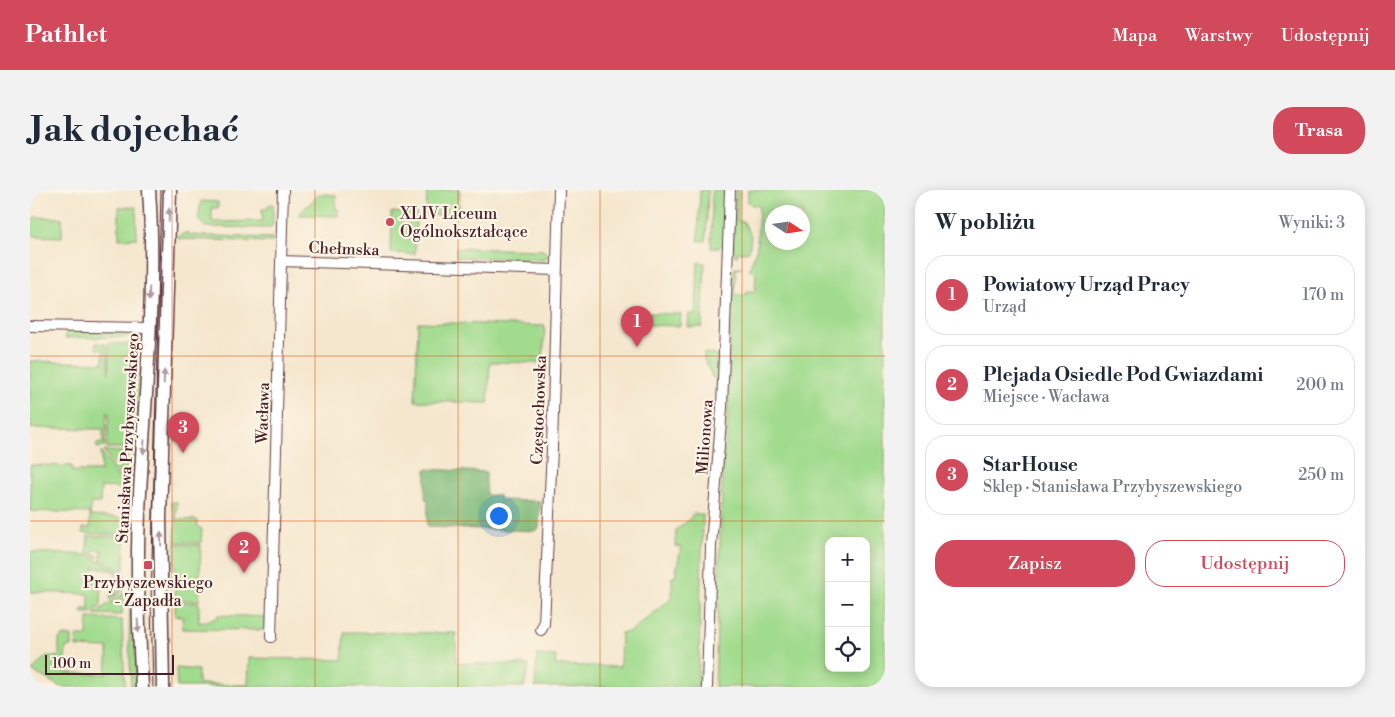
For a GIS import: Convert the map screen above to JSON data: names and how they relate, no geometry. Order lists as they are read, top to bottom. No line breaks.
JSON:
{"streets":{"main road":["Stanisława Przybyszewskiego"],"street":["Chełmska","Częstochowska","Wacława","Milionowa"]},"crossings":[["Chełmska","Częstochowska"],["Chełmska","Wacława"]],"places":{"other":["XLIV Liceum Ogólnokształcące"],"transit":["Przybyszewskiego - Zapadła"]},"scale_bar":"100 m","north":"right","page":{"header":"Pathlet","nav":["Mapa","Warstwy","Udostępnij"],"buttons":["Trasa",["Zapisz","Udostępnij"]],"title":"Jak dojechać","heading":["W pobliżu","Wyniki: 3"],"list":[{"mark":"1","name":"Powiatowy Urząd Pracy","note":"Urząd","value":"170 m"},{"mark":"2","name":"Plejada Osiedle Pod Gwiazdami","note":"Miejsce · Wacława","value":"200 m"},{"mark":"3","name":"StarHouse","note":"Sklep · Stanisława Przybyszewskiego","value":"250 m"}],"pins":["1","3","2"],"map_buttons":["+","−"],"scale":"100 m"}}
